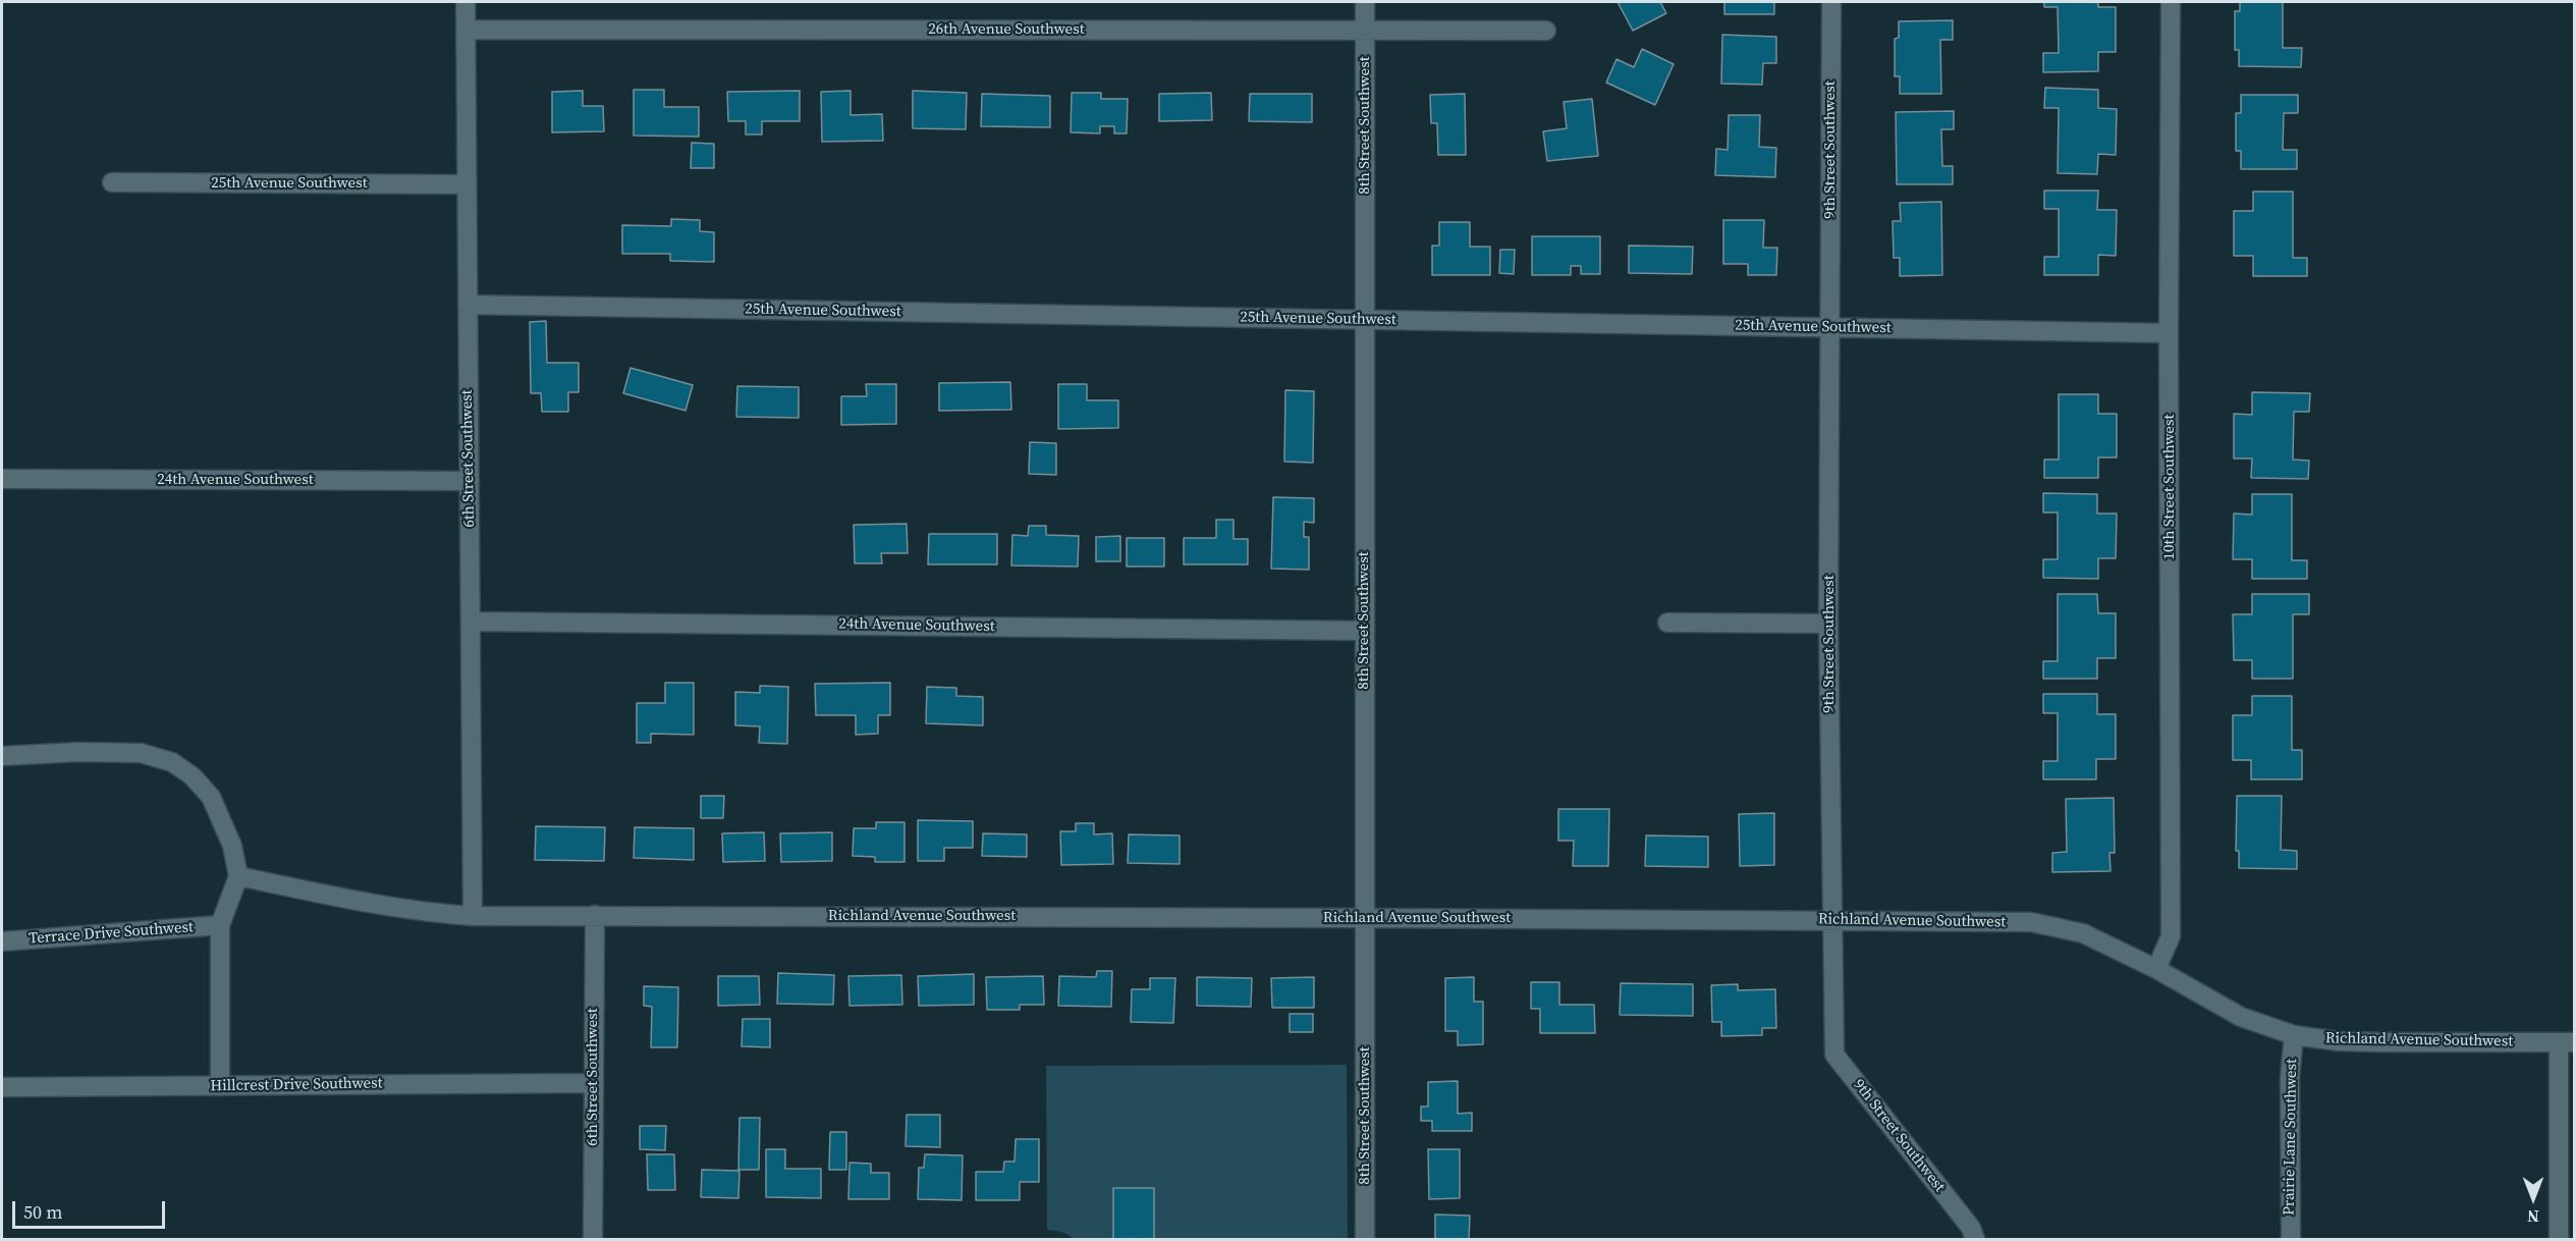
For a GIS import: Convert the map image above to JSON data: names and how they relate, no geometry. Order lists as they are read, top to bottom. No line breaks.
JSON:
{"streets":{"street":["26th Avenue Southwest","8th Street Southwest","9th Street Southwest","25th Avenue Southwest","6th Street Southwest","24th Avenue Southwest","10th Street Southwest","Richland Avenue Southwest","Terrace Drive Southwest","Hillcrest Drive Southwest","Prairie Lane Southwest"]},"crossings":[["26th Avenue Southwest","8th Street Southwest"],["26th Avenue Southwest","6th Street Southwest"],["8th Street Southwest","25th Avenue Southwest"],["8th Street Southwest","24th Avenue Southwest"],["8th Street Southwest","Richland Avenue Southwest"],["9th Street Southwest","25th Avenue Southwest"],["9th Street Southwest","Richland Avenue Southwest"],["25th Avenue Southwest","6th Street Southwest"],["25th Avenue Southwest","10th Street Southwest"],["6th Street Southwest","24th Avenue Southwest"],["6th Street Southwest","Richland Avenue Southwest"],["6th Street Southwest","Hillcrest Drive Southwest"],["10th Street Southwest","Richland Avenue Southwest"],["Richland Avenue Southwest","Prairie Lane Southwest"]],"scale_bar":"50 m","north":"bottom"}
